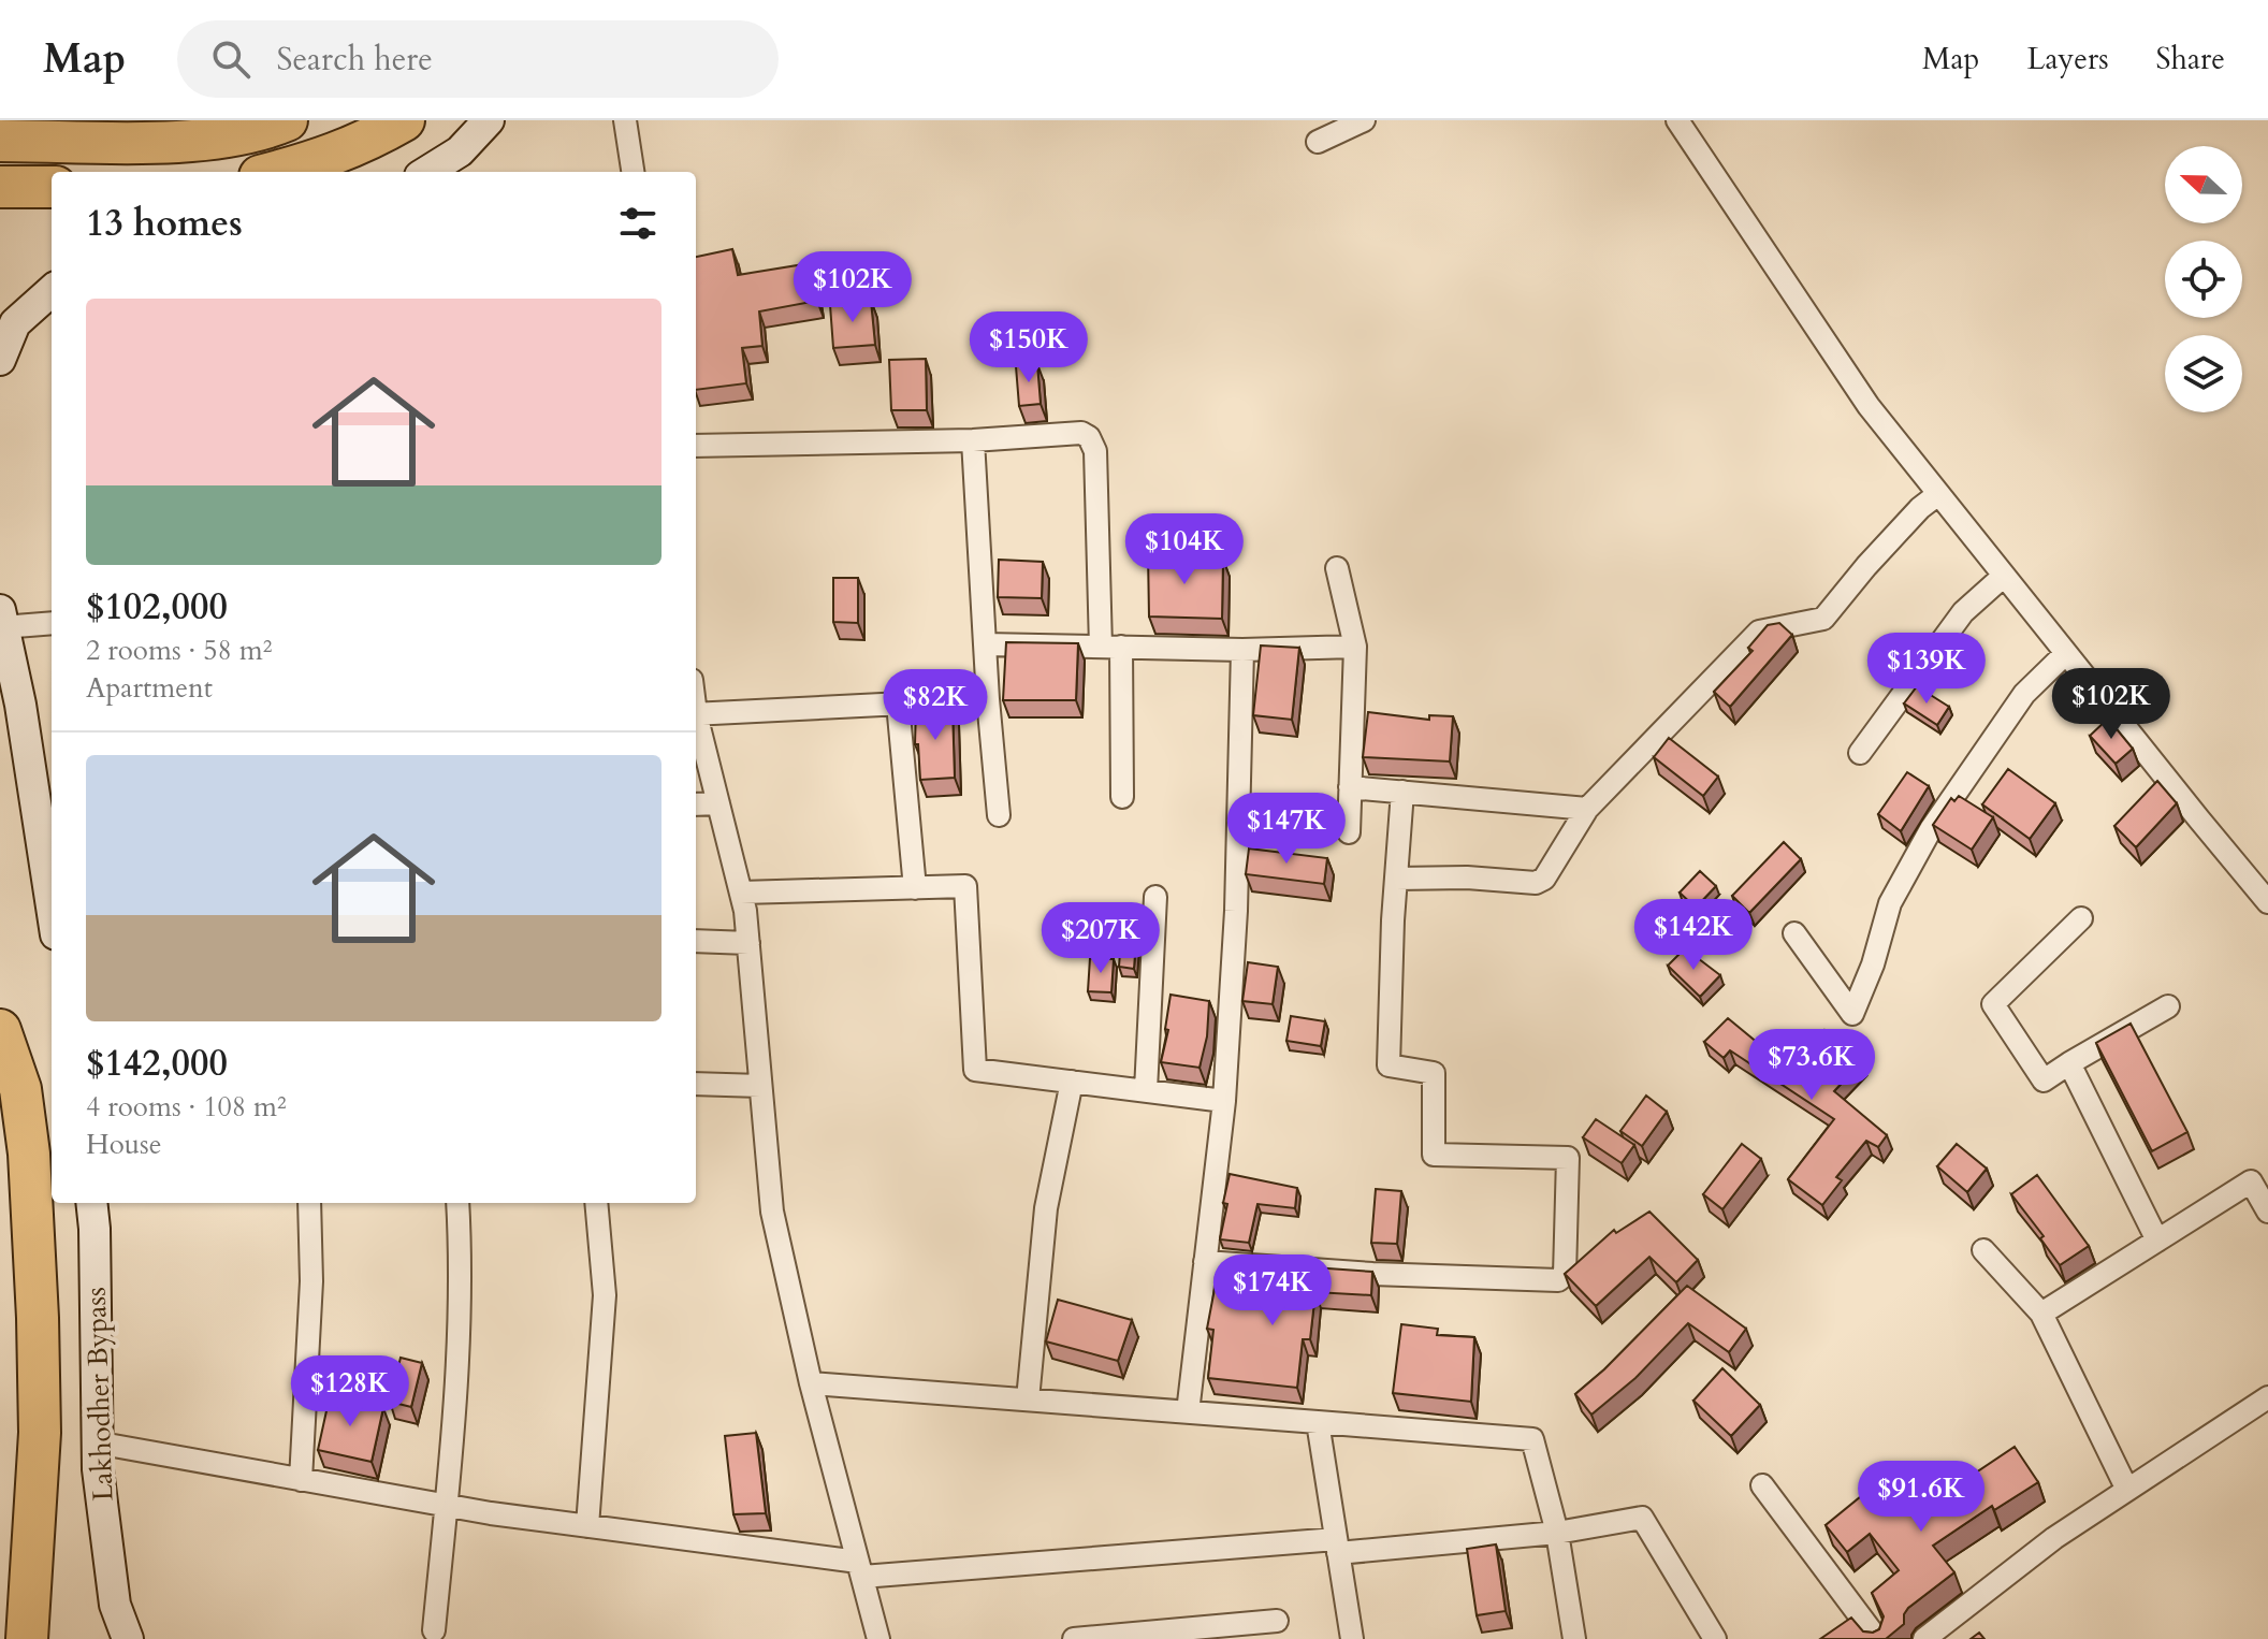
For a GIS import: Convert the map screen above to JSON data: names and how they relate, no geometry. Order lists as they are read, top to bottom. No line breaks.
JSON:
{"streets":{"main road":["Lakhodher Bypass"]},"north":"left","page":{"header":"Map","search":"Search here","nav":["Map","Layers","Share"],"heading":"13 homes","price":["$102K","$150K","$104K","$139K","$102K","$82K","$147K","$142K","$207K","$73.6K","$174K","$128K","$91.6K"],"list":[{"name":"$102,000","note":"2 rooms · 58 m² · Apartment"},{"name":"$142,000","note":"4 rooms · 108 m² · House"}]}}
